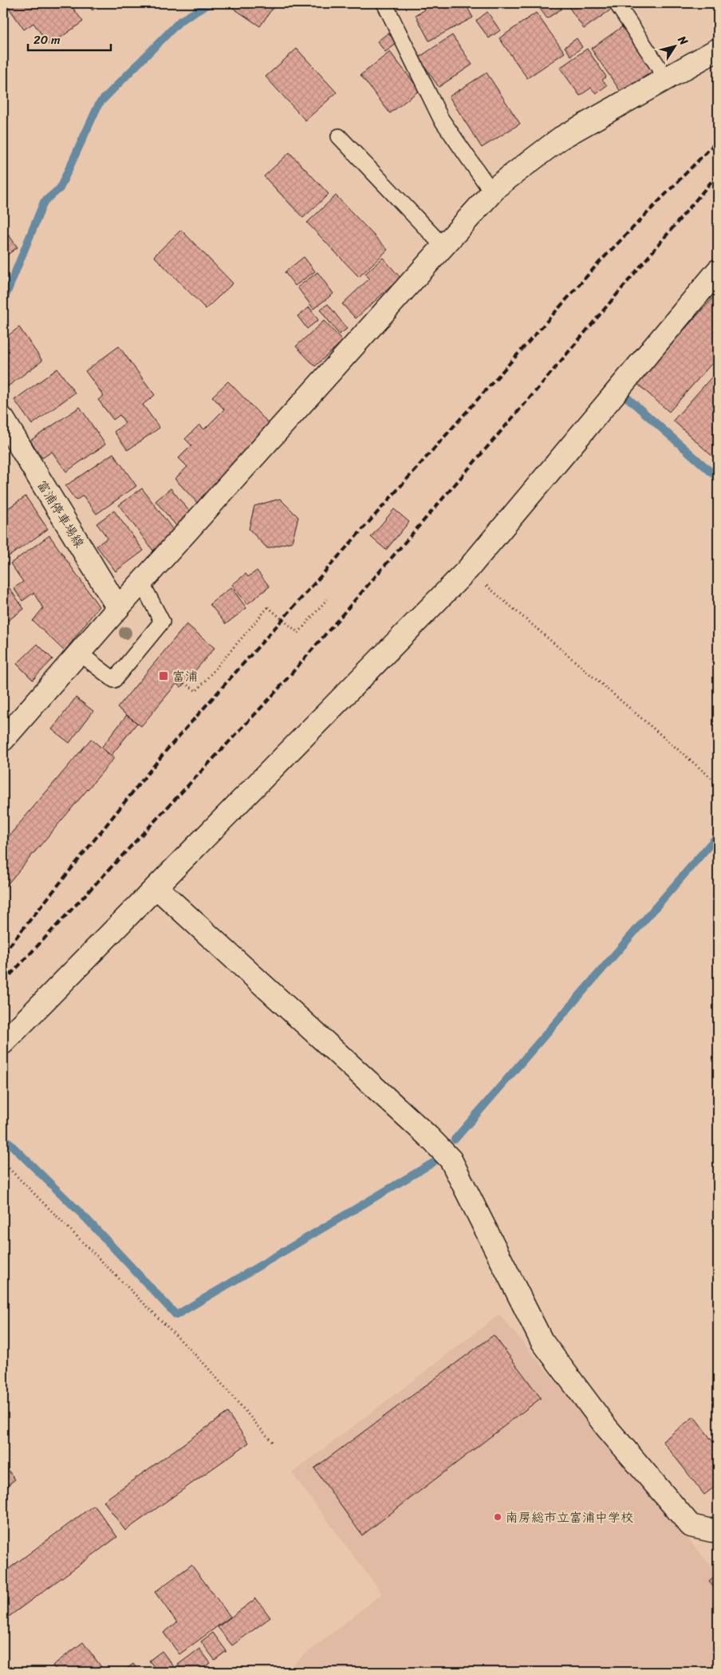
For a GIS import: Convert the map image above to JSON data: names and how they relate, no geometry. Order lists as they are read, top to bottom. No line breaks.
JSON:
{"streets":{"street":["富浦停車場線"]},"places":{"transit":["富浦"],"other":["南房総市立富浦中学校"]},"scale_bar":"20 m","north":"top right"}
